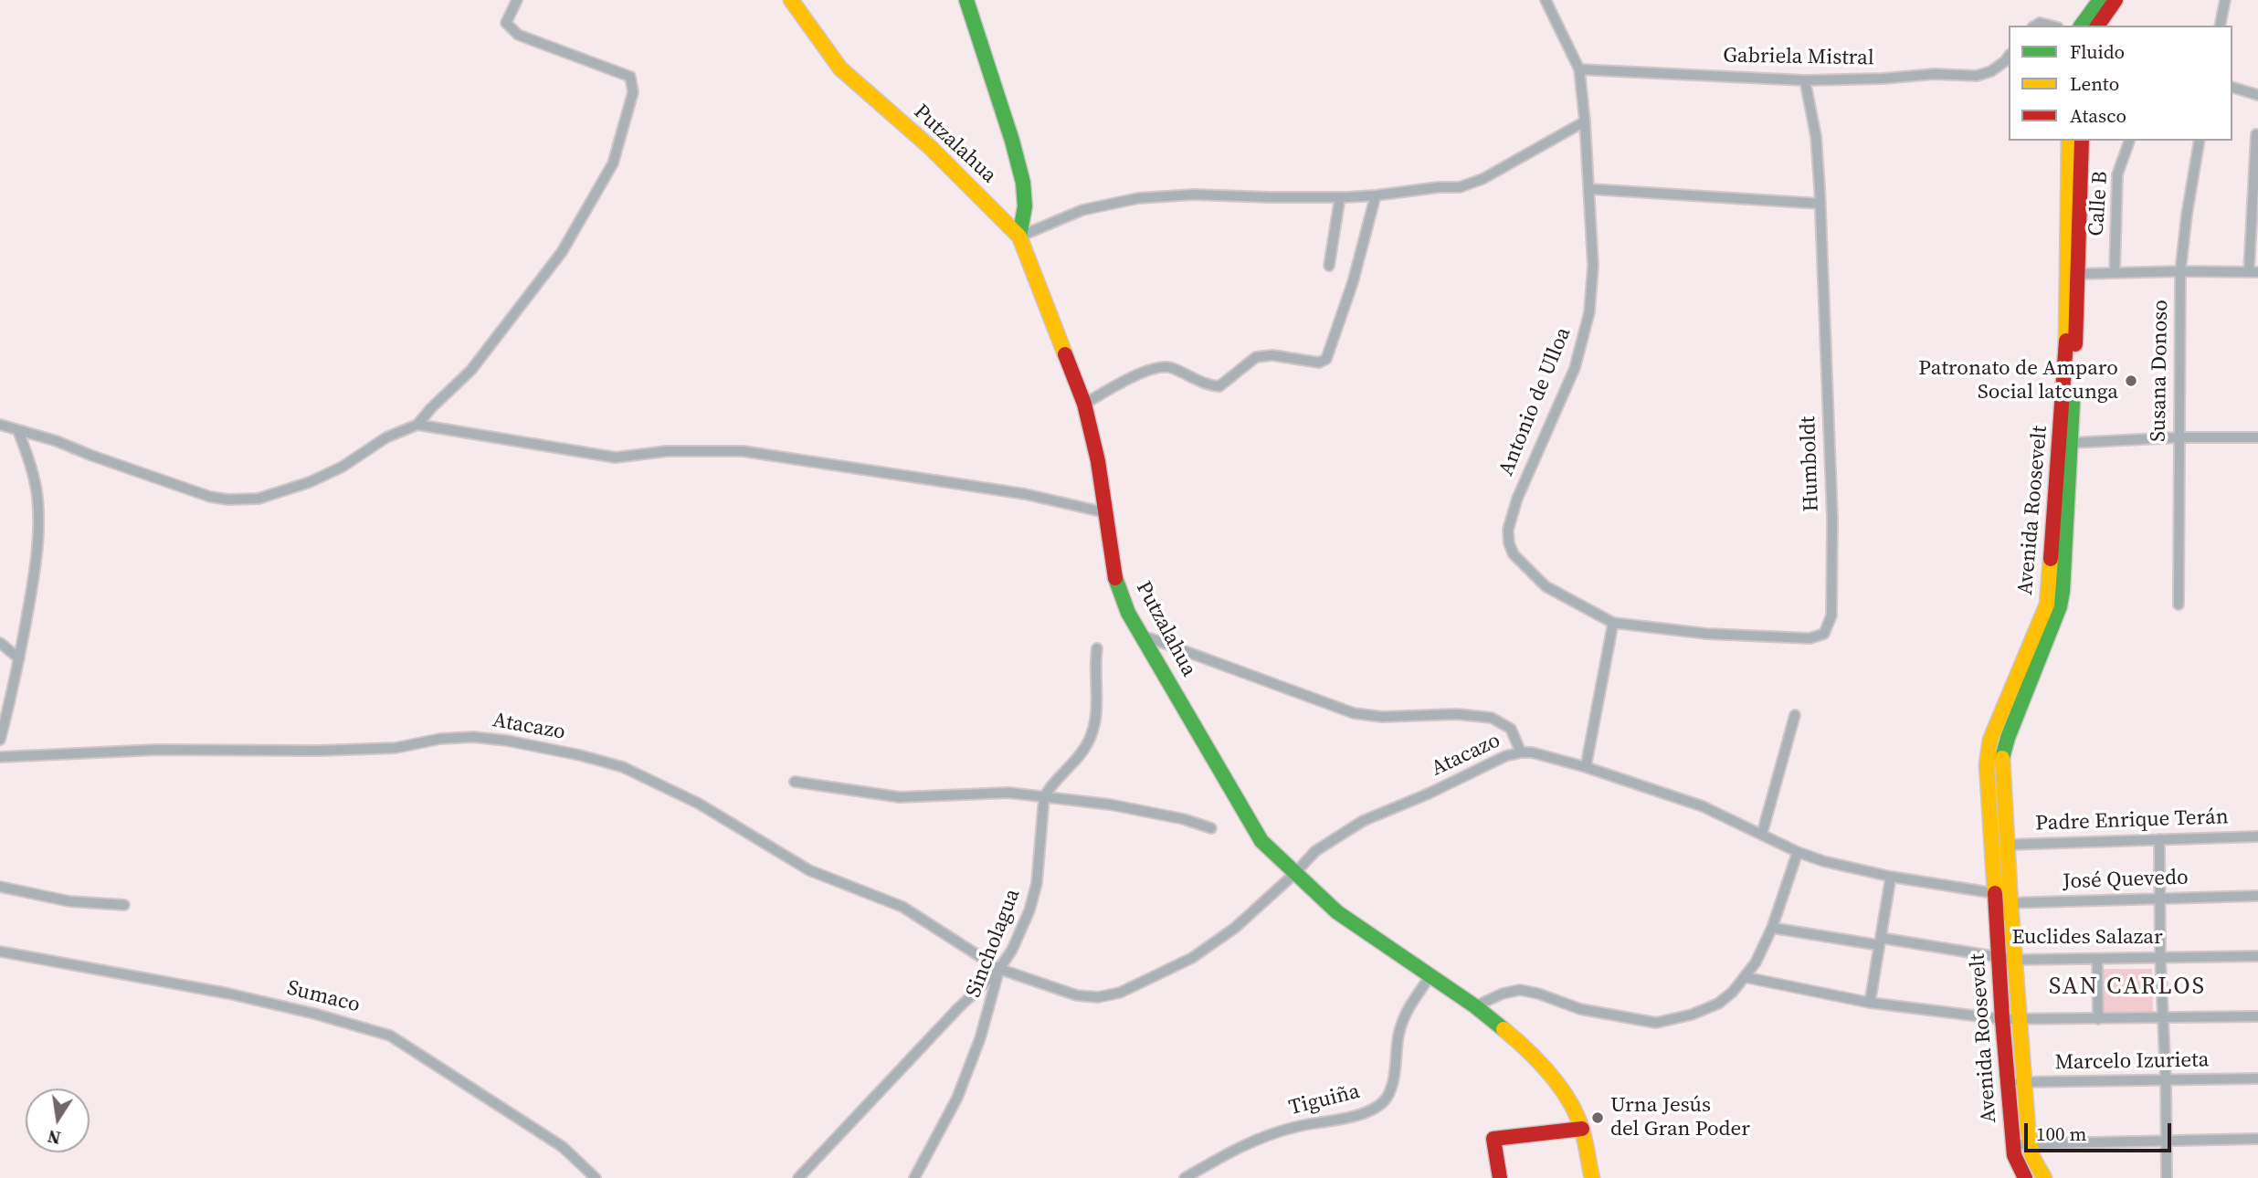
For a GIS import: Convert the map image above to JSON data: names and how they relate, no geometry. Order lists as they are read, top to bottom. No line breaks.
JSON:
{"streets":{"street":["Gabriela Mistral","Putzalahua","Calle B","Susana Donoso","Antonio de Ulloa","Humboldt","Avenida Roosevelt","Atacazo","Padre Enrique Terán","José Quevedo","Euclides Salazar","Sincholagua","Sumaco","Marcelo Izurieta","Tiguiña"]},"crossings":[["Gabriela Mistral","Antonio de Ulloa"],["Gabriela Mistral","Humboldt"],["Putzalahua","Atacazo"],["Putzalahua","Tiguiña"],["Antonio de Ulloa","Humboldt"],["Avenida Roosevelt","Atacazo"],["Avenida Roosevelt","Padre Enrique Terán"],["Avenida Roosevelt","José Quevedo"],["Avenida Roosevelt","Euclides Salazar"],["Avenida Roosevelt","Marcelo Izurieta"],["Atacazo","José Quevedo"],["Atacazo","Sincholagua"]],"districts":["SAN CARLOS"],"places":["Patronato de Amparo Social latcunga","Urna Jesús del Gran Poder"],"legend":["Fluido","Lento","Atasco"],"scale_bar":"100 m","north":"bottom"}
